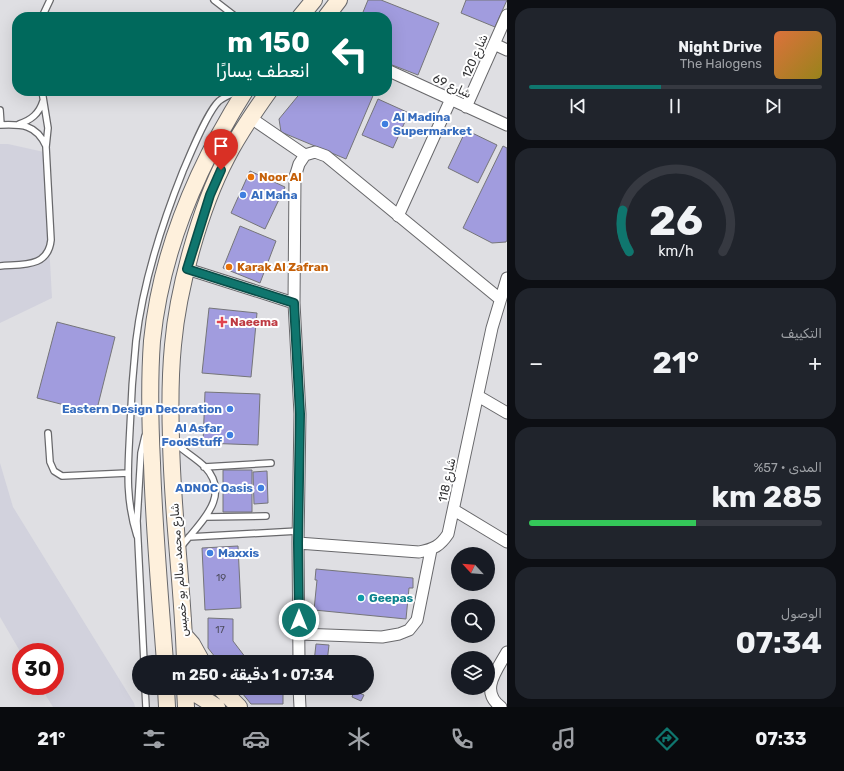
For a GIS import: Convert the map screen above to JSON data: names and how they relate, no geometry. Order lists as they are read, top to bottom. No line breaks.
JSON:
{"streets":{"main road":["شارع محمد سالم بو خميس"],"street":["شارع 120","شارع 69","شارع 118"]},"crossings":[["شارع 120","شارع 69"]],"places":{"other":["Al Madina Supermarket","Noor Al","Al Maha","Karak Al Zafran","Eastern Design Decoration","Al Asfar FoodStuff","ADNOC Oasis","Maxxis","Geepas"],"health":["Naeema"]},"house_numbers":["19","17"],"north":"top left","page":{"turn":["150 m","انعطف يسارًا"],"song":["Night Drive","The Halogens"],"tile":["التكييف",["المدى · 57%","285 km"],["الوصول","07:34"]],"heat":["−","21°","+"],"limit":"30","trip":"07:34 · 1 دقيقة · 250 m","tabs":["07:33","21°"],"gauge":["26","km/h"]}}
